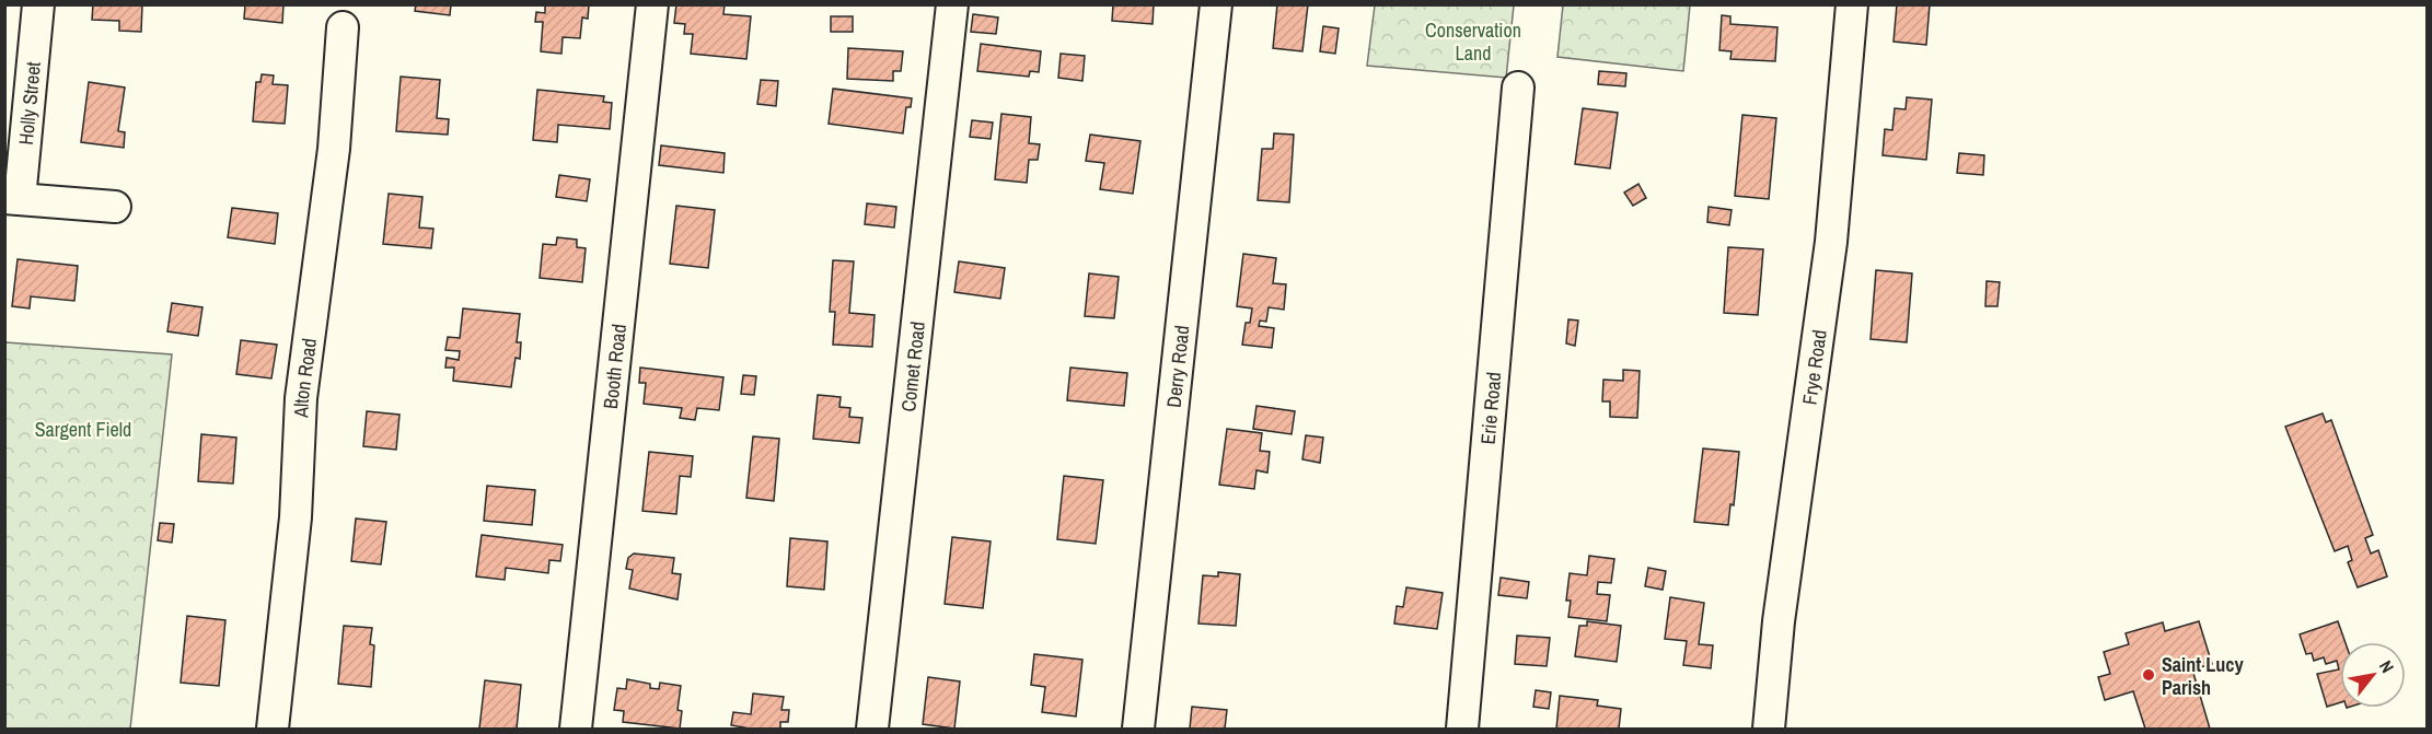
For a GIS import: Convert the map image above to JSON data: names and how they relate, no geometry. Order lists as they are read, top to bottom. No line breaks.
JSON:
{"streets":{"street":["Holly Street","Booth Road","Comet Road","Derry Road","Frye Road","Alton Road","Erie Road"]},"parks":["Conservation Land","Sargent Field"],"places":["Saint Lucy Parish"],"north":"top right"}
